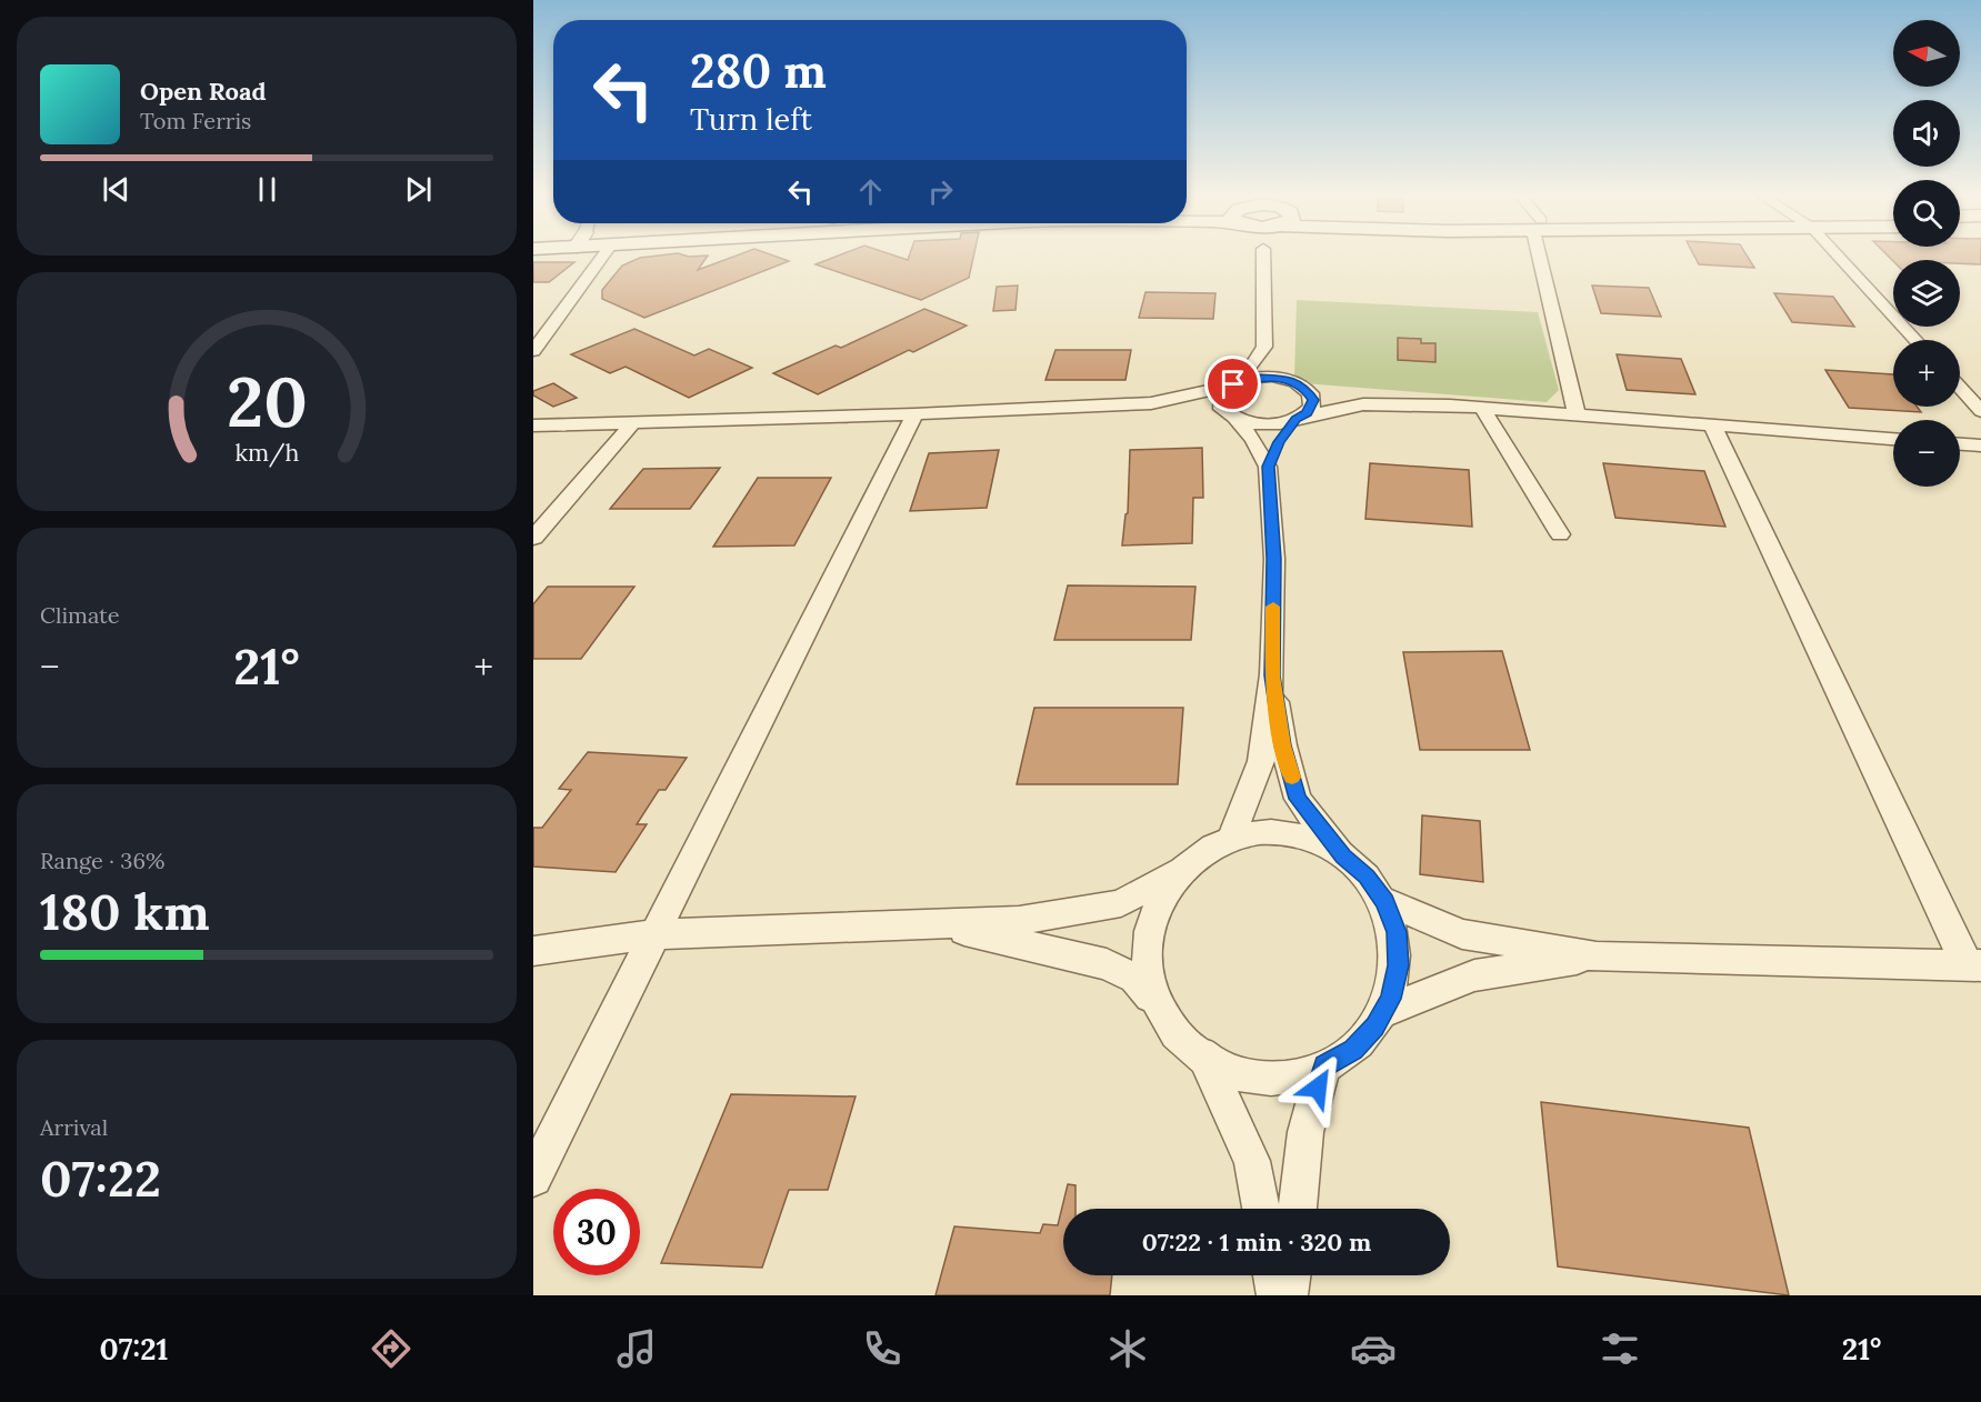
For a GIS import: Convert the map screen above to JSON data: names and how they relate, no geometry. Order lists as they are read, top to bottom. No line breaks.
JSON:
{"north":"left","page":{"map_buttons":["+","−"],"turn":["280 m","Turn left"],"song":["Open Road","Tom Ferris"],"tile":["Climate",["Range · 36%","180 km"],["Arrival","07:22"]],"heat":["−","21°","+"],"limit":"30","trip":"07:22 · 1 min · 320 m","tabs":["07:21","21°"],"gauge":["20","km/h"]}}
